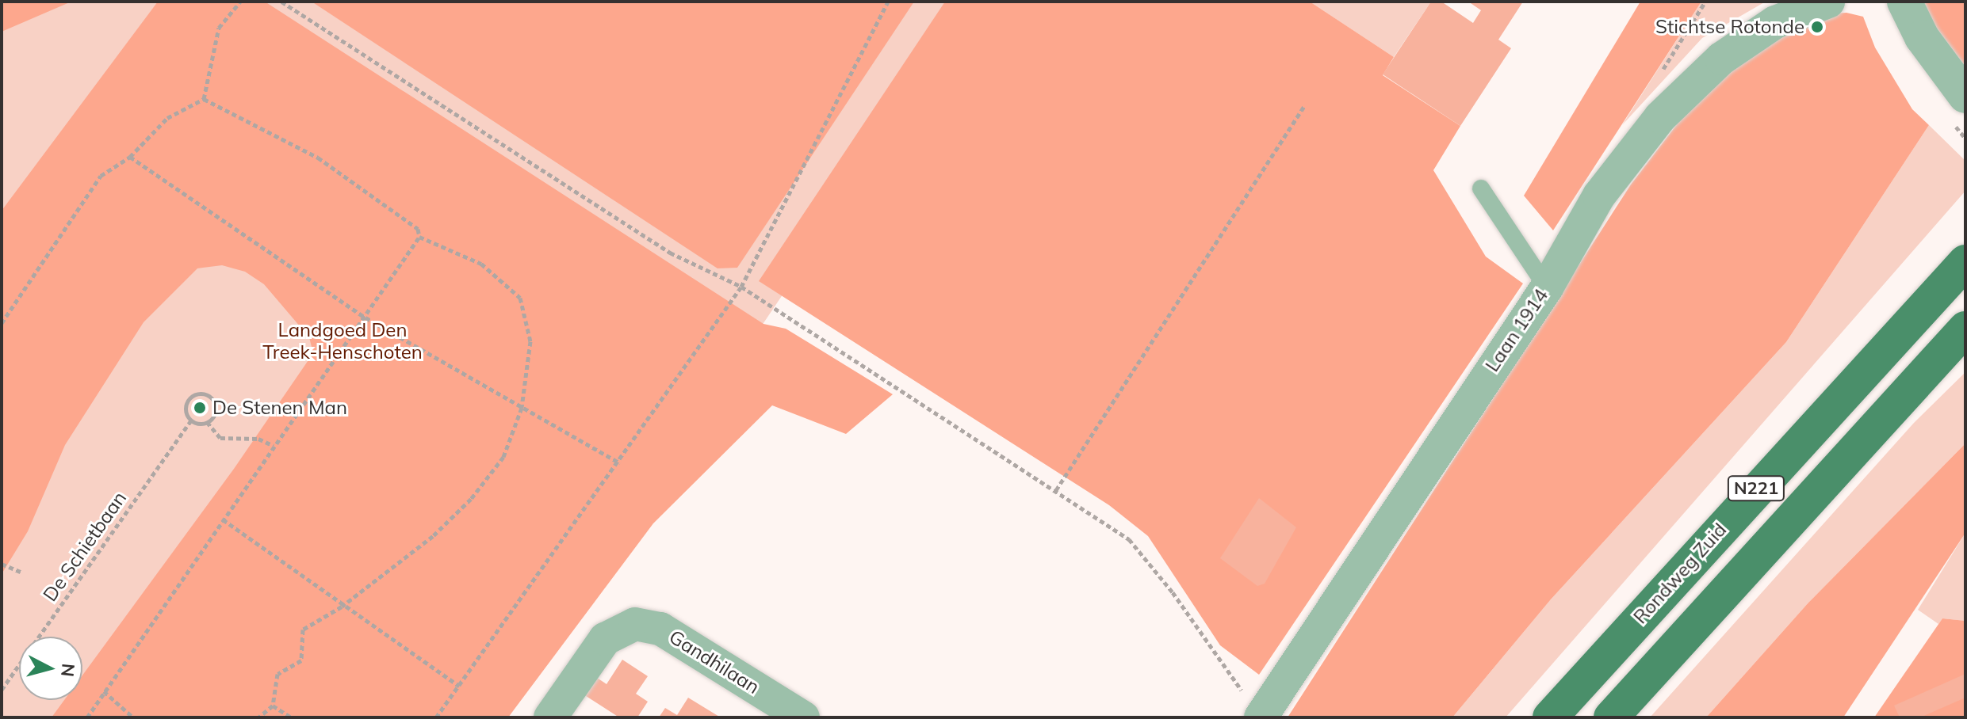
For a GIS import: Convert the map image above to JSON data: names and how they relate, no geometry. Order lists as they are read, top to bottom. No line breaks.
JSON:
{"streets":{"main road":["N221","Rondweg Zuid"],"street":["Laan 1914","Gandhilaan"],"path":["De Schietbaan"]},"parks":["Landgoed Den Treek-Henschoten"],"places":["Stichtse Rotonde","De Stenen Man"],"north":"right"}
